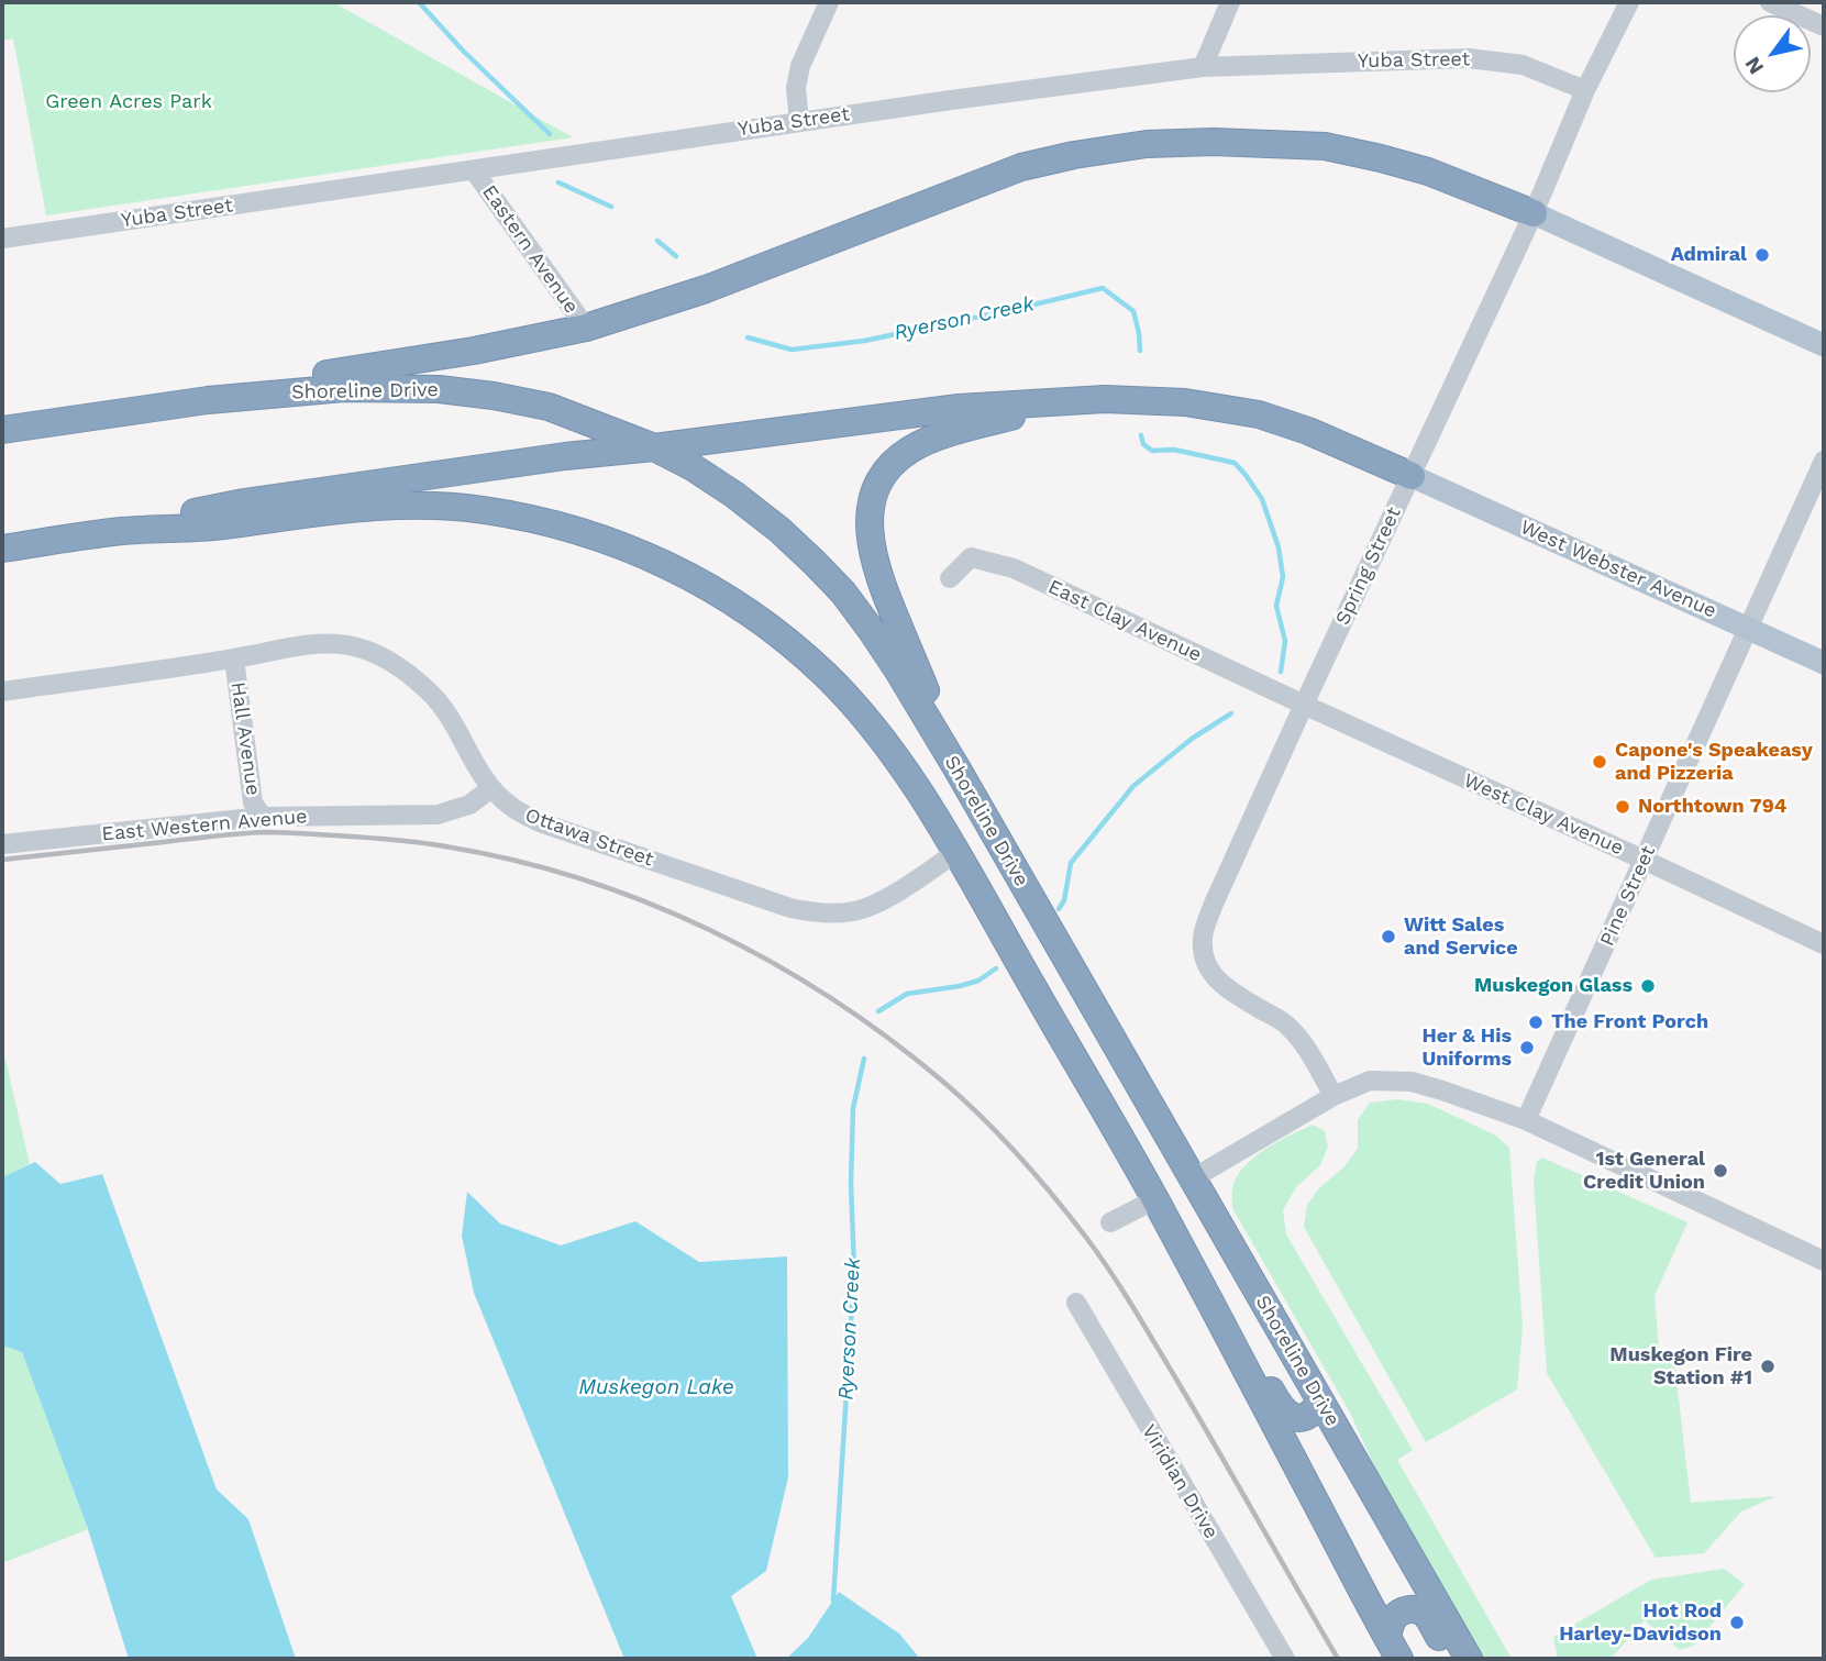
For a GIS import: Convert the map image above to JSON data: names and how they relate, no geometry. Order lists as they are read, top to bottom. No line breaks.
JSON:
{"streets":{"highway":["Shoreline Drive"],"main road":["West Webster Avenue"],"street":["Yuba Street","Eastern Avenue","Spring Street","East Clay Avenue","Hall Avenue","West Clay Avenue","East Western Avenue","Ottawa Street","Pine Street","Viridian Drive"]},"crossings":[["Yuba Street","Eastern Avenue"],["Yuba Street","Spring Street"],["Spring Street","West Webster Avenue"],["Spring Street","East Clay Avenue"],["Spring Street","West Clay Avenue"],["West Webster Avenue","Pine Street"],["East Clay Avenue","West Clay Avenue"],["Hall Avenue","East Western Avenue"],["Hall Avenue","Ottawa Street"],["West Clay Avenue","Pine Street"],["East Western Avenue","Ottawa Street"]],"water":["Ryerson Creek","Muskegon Lake"],"parks":["Green Acres Park"],"places":["Admiral","Capone's Speakeasy and Pizzeria","Northtown 794","Witt Sales and Service","Muskegon Glass","The Front Porch","Her & His Uniforms","1st General Credit Union","Muskegon Fire Station #1","Hot Rod Harley-Davidson"],"north":"bottom left"}
